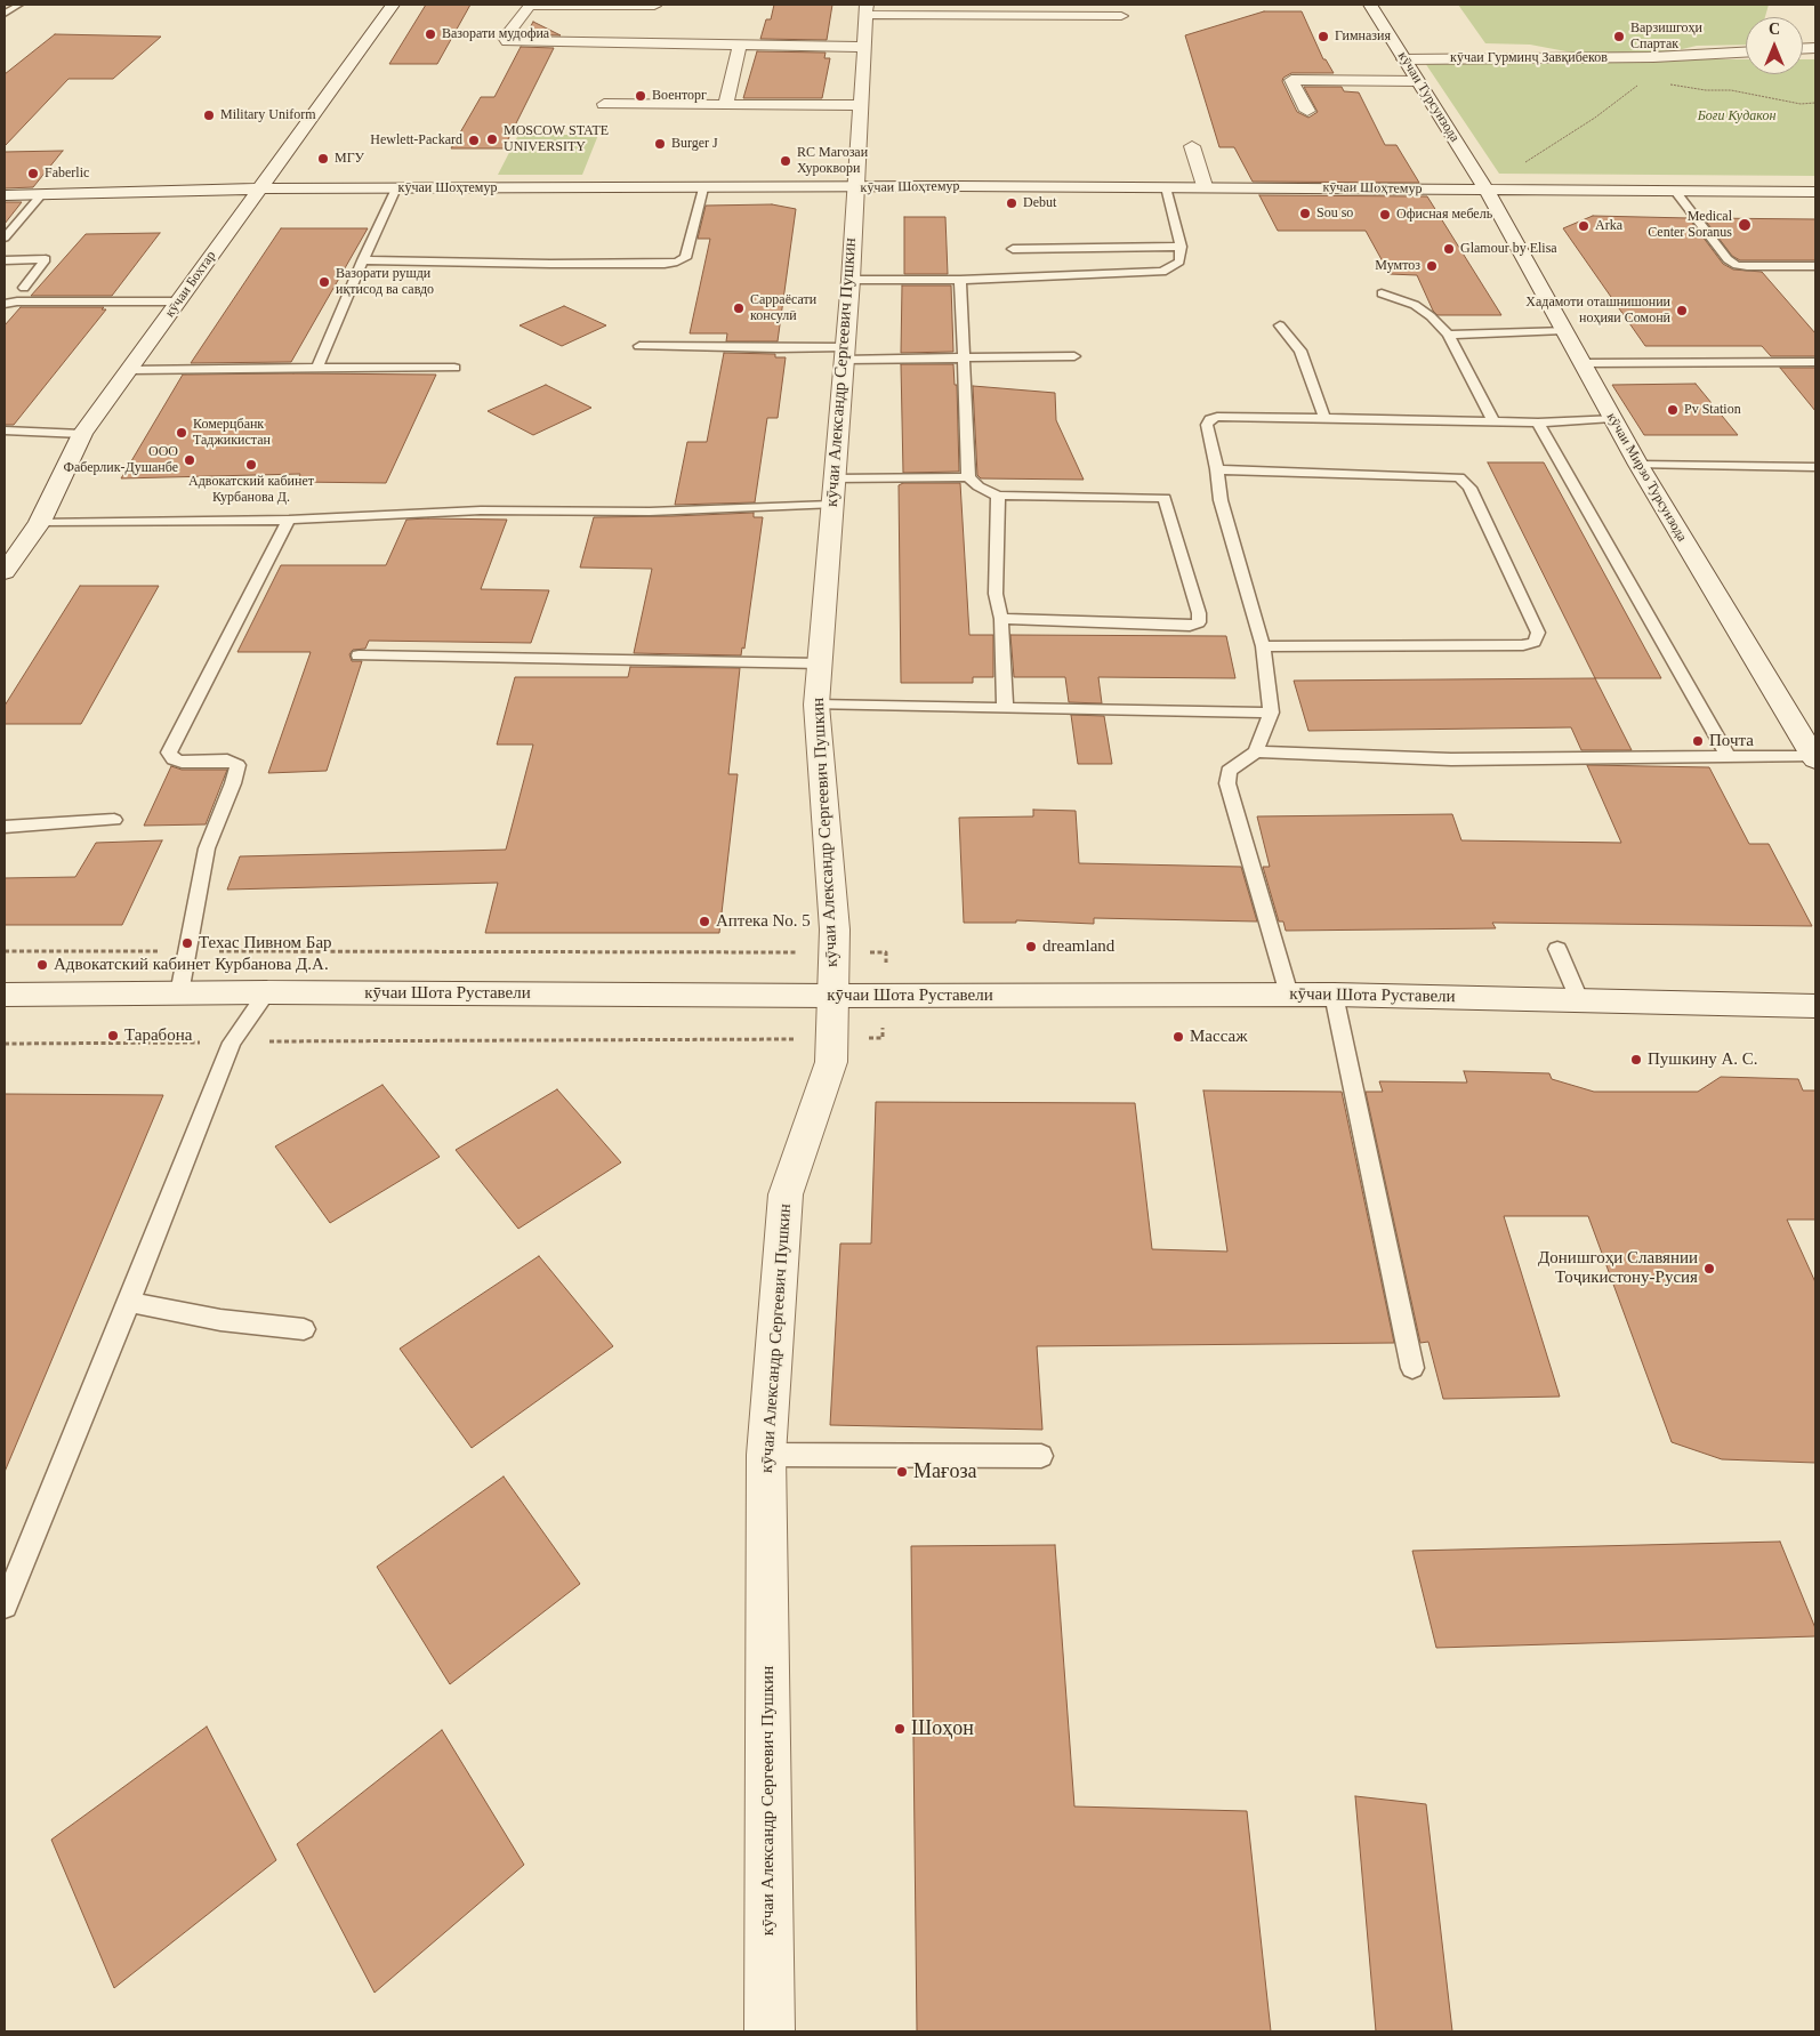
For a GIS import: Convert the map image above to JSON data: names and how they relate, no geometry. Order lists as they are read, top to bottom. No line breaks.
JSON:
{"streets":{"street":["кӯчаи Гурминҷ Завқибеков","кӯчаи Турсунзода","кӯчаи Шоҳтемур","кӯчаи Бохтар","кӯчаи Александр Сергеевич Пушкин","кӯчаи Мирзо Турсунзода","кӯчаи Шота Руставели"]},"crossings":[["кӯчаи Гурминҷ Завқибеков","кӯчаи Турсунзода"],["кӯчаи Турсунзода","кӯчаи Шоҳтемур"],["кӯчаи Турсунзода","кӯчаи Мирзо Турсунзода"],["кӯчаи Шоҳтемур","кӯчаи Бохтар"],["кӯчаи Шоҳтемур","кӯчаи Александр Сергеевич Пушкин"],["кӯчаи Шоҳтемур","кӯчаи Мирзо Турсунзода"],["кӯчаи Александр Сергеевич Пушкин","кӯчаи Шота Руставели"]],"parks":["Боғи Кудакон"],"places":["Вазорати мудофиа","Гимназия","Варзишгоҳи Спартак","Военторг","Military Uniform","MOSCOW STATE UNIVERSITY","Hewlett-Packard","Burger J","МГУ","RC Магозаи Хуроквори","Faberlic","Debut","Sou so","Офисная мебель","Medical Center Soranus","Arka","Glamour by Elisa","Мумтоз","Вазорати рушди иқтисод ва савдо","Сарраёсати консулӣ","Хадамоти оташнишонии ноҳияи Сомонӣ","Pv Station","Комерцбанк Таджикистан","ООО Фаберлик-Душанбе","Адвокатский кабинет Курбанова Д.","Почта","Аптека No. 5","Техас Пивном Бар","dreamland","Адвокатский кабинет Курбанова Д.А.","Тарабона","Массаж","Пушкину А. С.","Донишгоҳи Славянии Тоҷикистону-Русия","Мағоза","Шоҳон"],"north":"top"}
